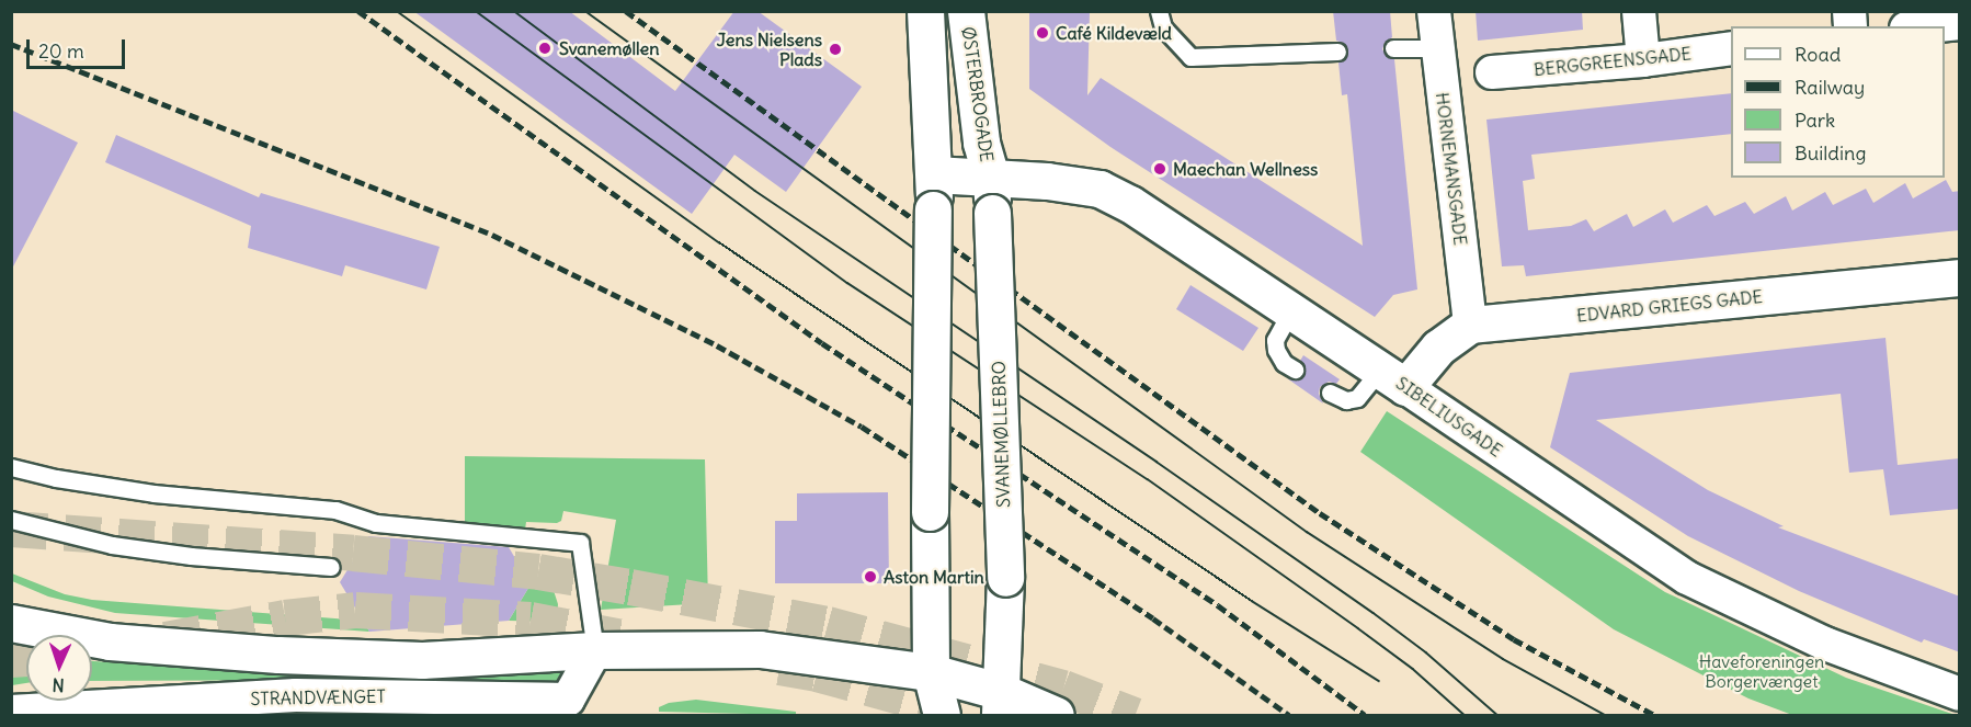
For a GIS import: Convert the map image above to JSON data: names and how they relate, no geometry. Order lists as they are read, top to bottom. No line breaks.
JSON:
{"streets":{"street":["BERGGREENSGADE","ØSTERBROGADE","HORNEMANSGADE","EDVARD GRIEGS GADE","SIBELIUSGADE","SVANEMØLLEBRO","STRANDVÆNGET"]},"crossings":[["ØSTERBROGADE","SIBELIUSGADE"],["ØSTERBROGADE","SVANEMØLLEBRO"],["HORNEMANSGADE","EDVARD GRIEGS GADE"],["EDVARD GRIEGS GADE","SIBELIUSGADE"],["SIBELIUSGADE","SVANEMØLLEBRO"]],"parks":["Haveforeningen Borgervænget"],"places":["Café Kildevæld","Svanemøllen","Jens Nielsens Plads","Maechan Wellness","Aston Martin"],"legend":["Road","Railway","Park","Building"],"scale_bar":"20 m","north":"bottom"}
